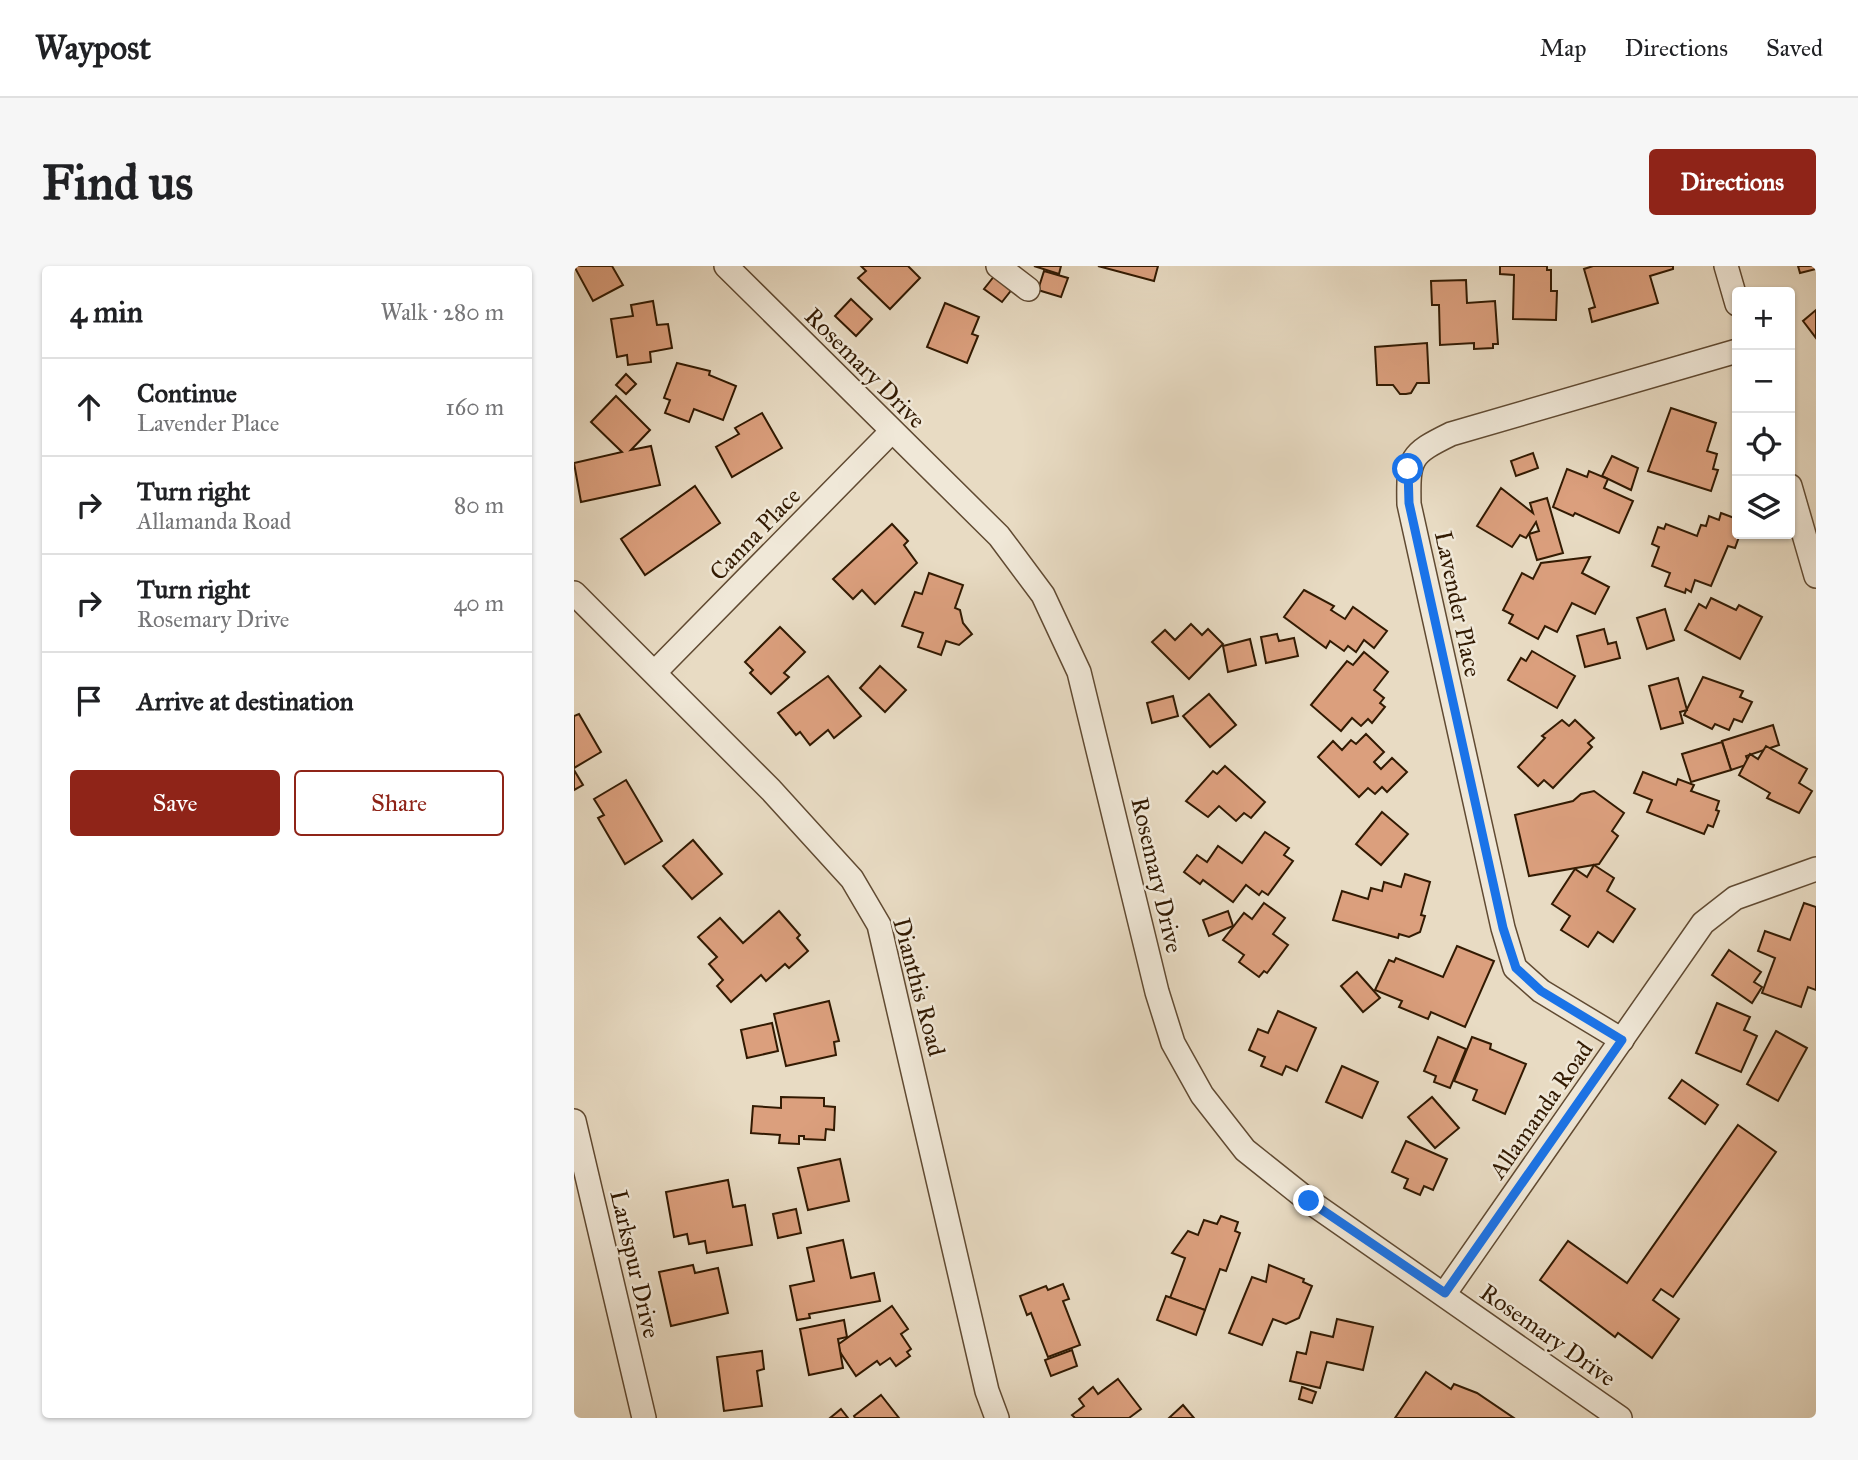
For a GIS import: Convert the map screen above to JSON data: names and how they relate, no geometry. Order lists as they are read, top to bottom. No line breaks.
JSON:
{"streets":{"street":["Rosemary Drive","Canna Place","Lavender Place","Dianthis Road","Allamanda Road","Larkspur Drive"]},"crossings":[["Rosemary Drive","Canna Place"],["Rosemary Drive","Allamanda Road"],["Canna Place","Dianthis Road"],["Lavender Place","Allamanda Road"]],"page":{"header":"Waypost","nav":["Map","Directions","Saved"],"buttons":["Directions",["Save","Share"]],"title":"Find us","heading":["4 min","Walk · 280 m"],"map_buttons":["+","−"],"list":[["Continue","Lavender Place","160 m"],["Turn right","Allamanda Road","80 m"],["Turn right","Rosemary Drive","40 m"],"Arrive at destination"]}}
